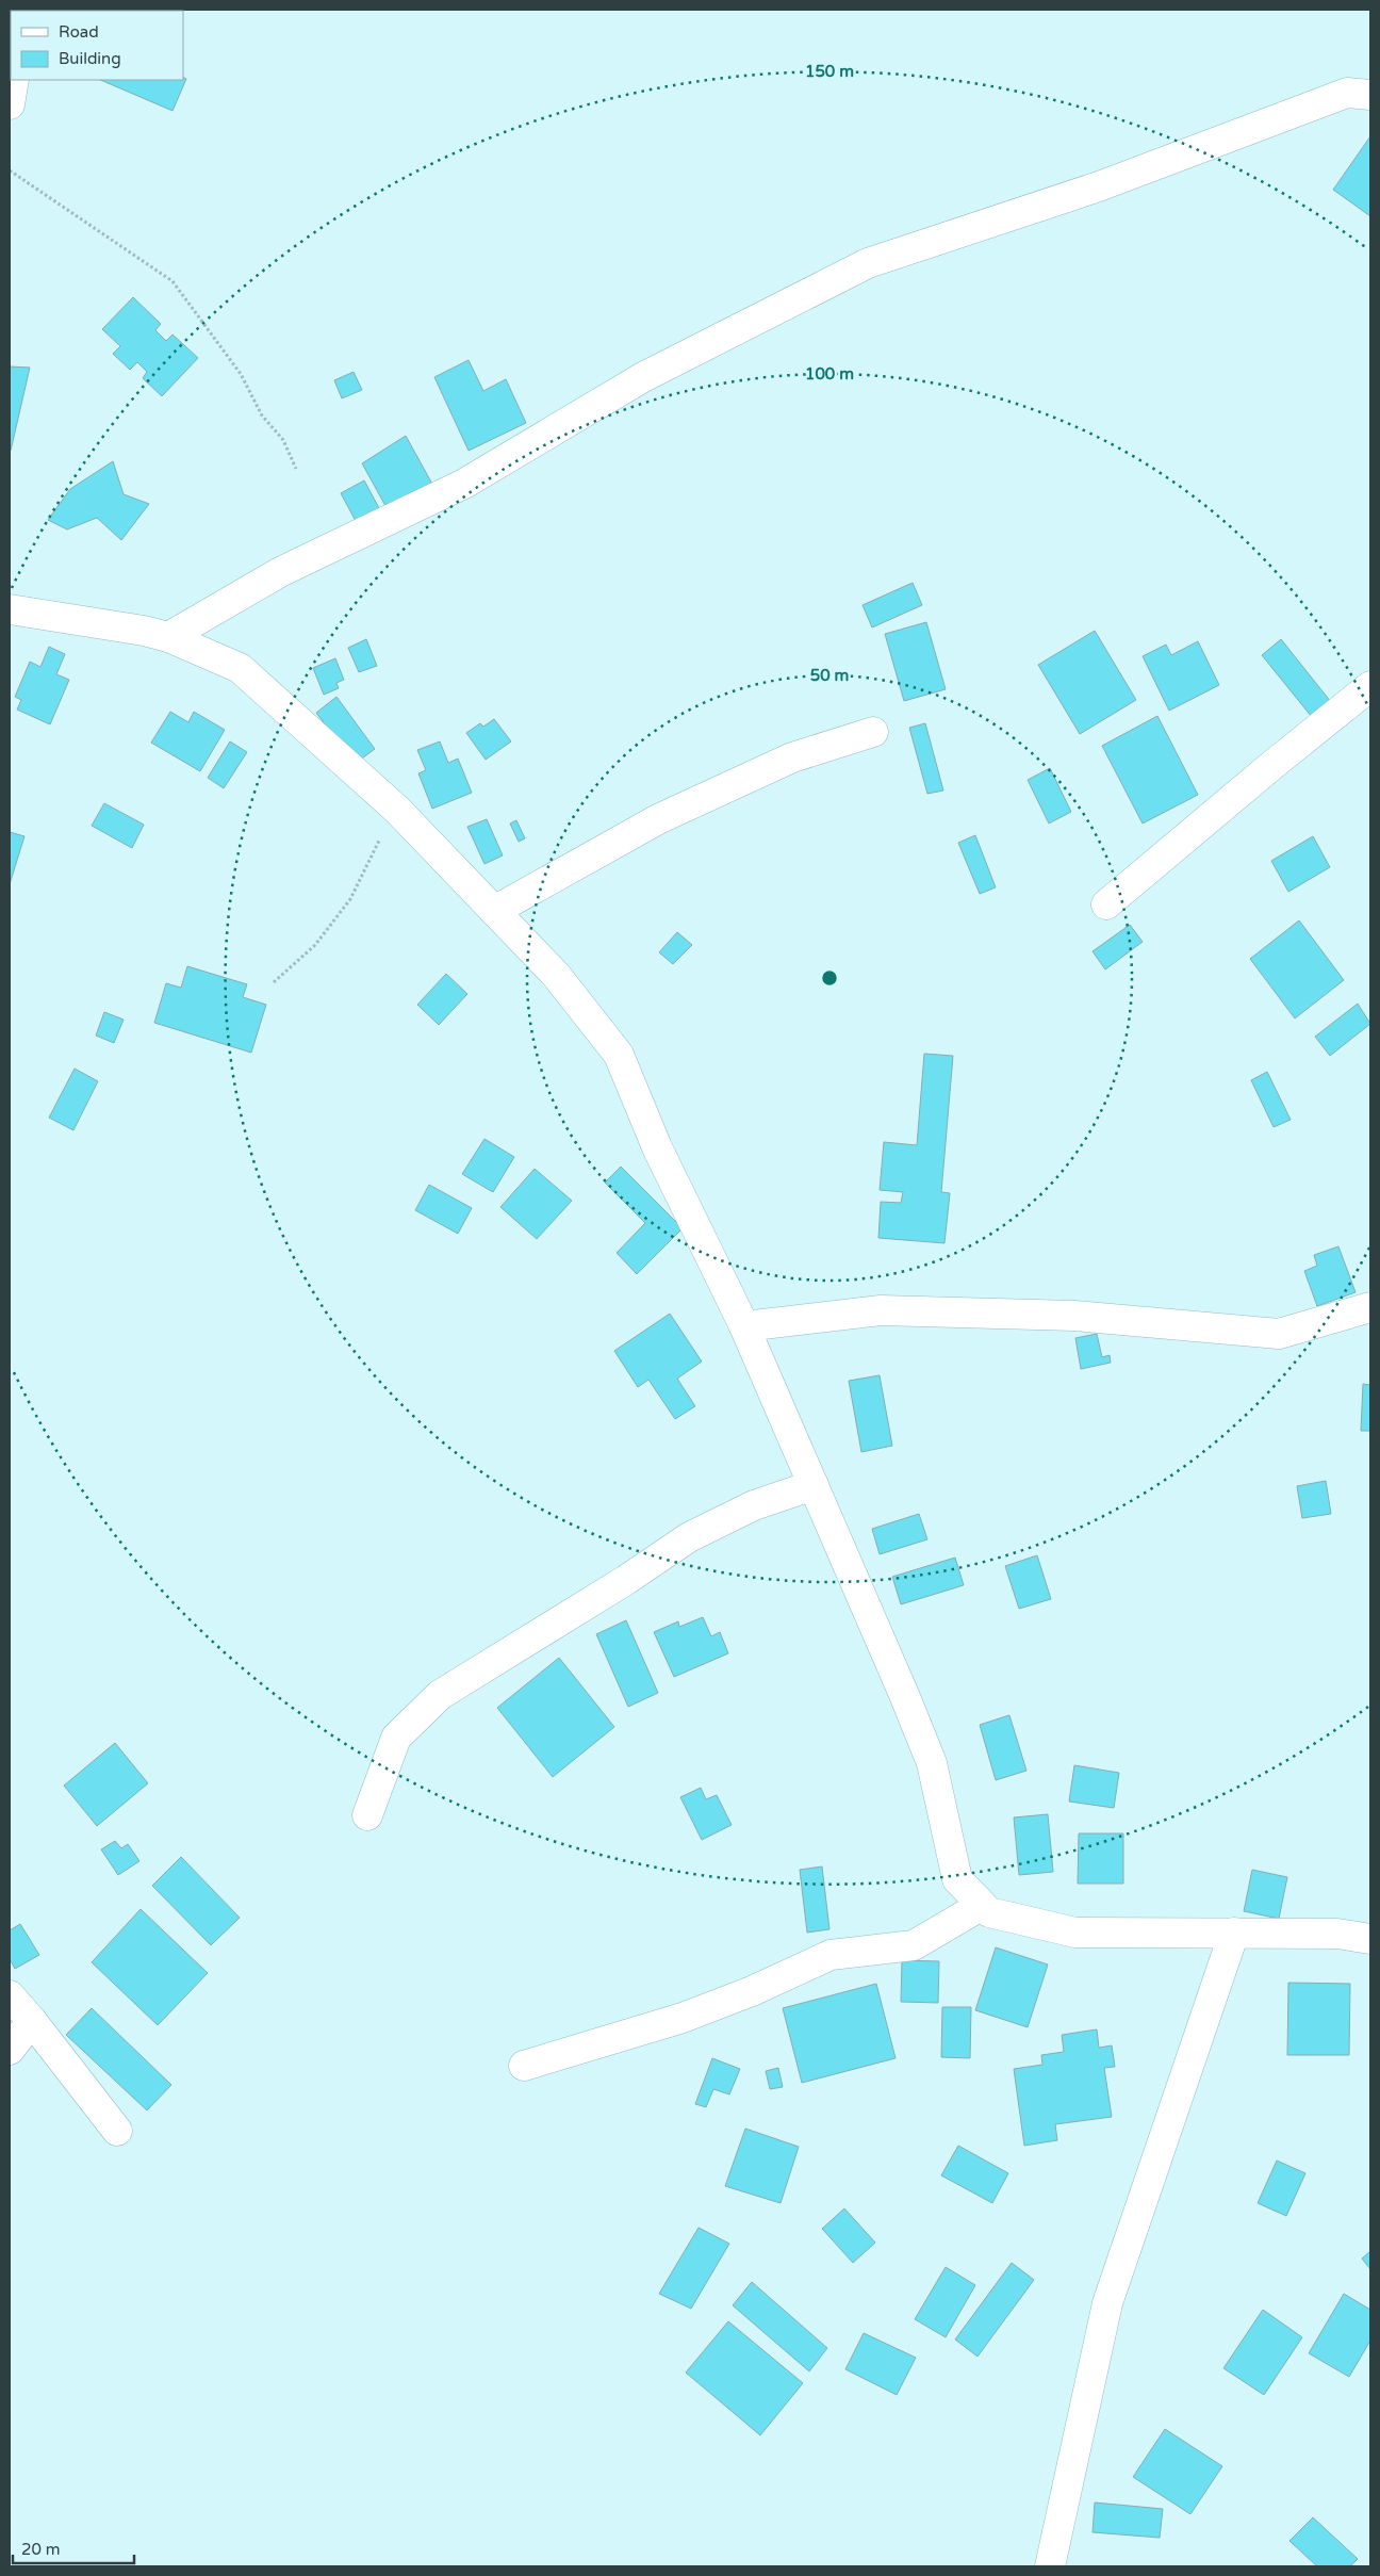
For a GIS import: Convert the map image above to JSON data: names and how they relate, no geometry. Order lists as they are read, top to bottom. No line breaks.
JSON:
{"legend":["Road","Building"],"scale_bar":"20 m","rings":["150 m","100 m","50 m"]}
